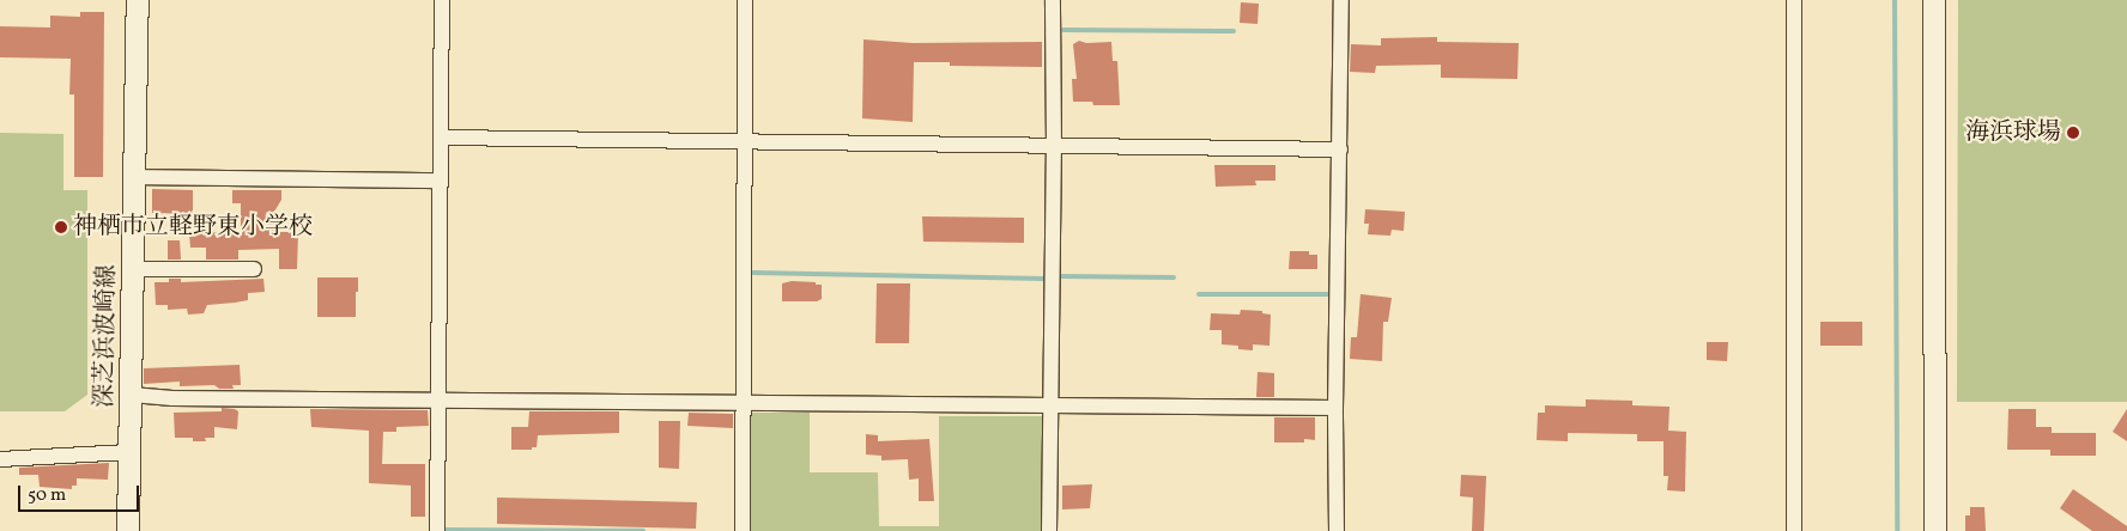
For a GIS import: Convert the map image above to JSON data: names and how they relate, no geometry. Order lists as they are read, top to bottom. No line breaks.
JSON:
{"streets":{"main road":["深芝浜波崎線"]},"places":["海浜球場","神栖市立軽野東小学校"],"scale_bar":"50 m"}
